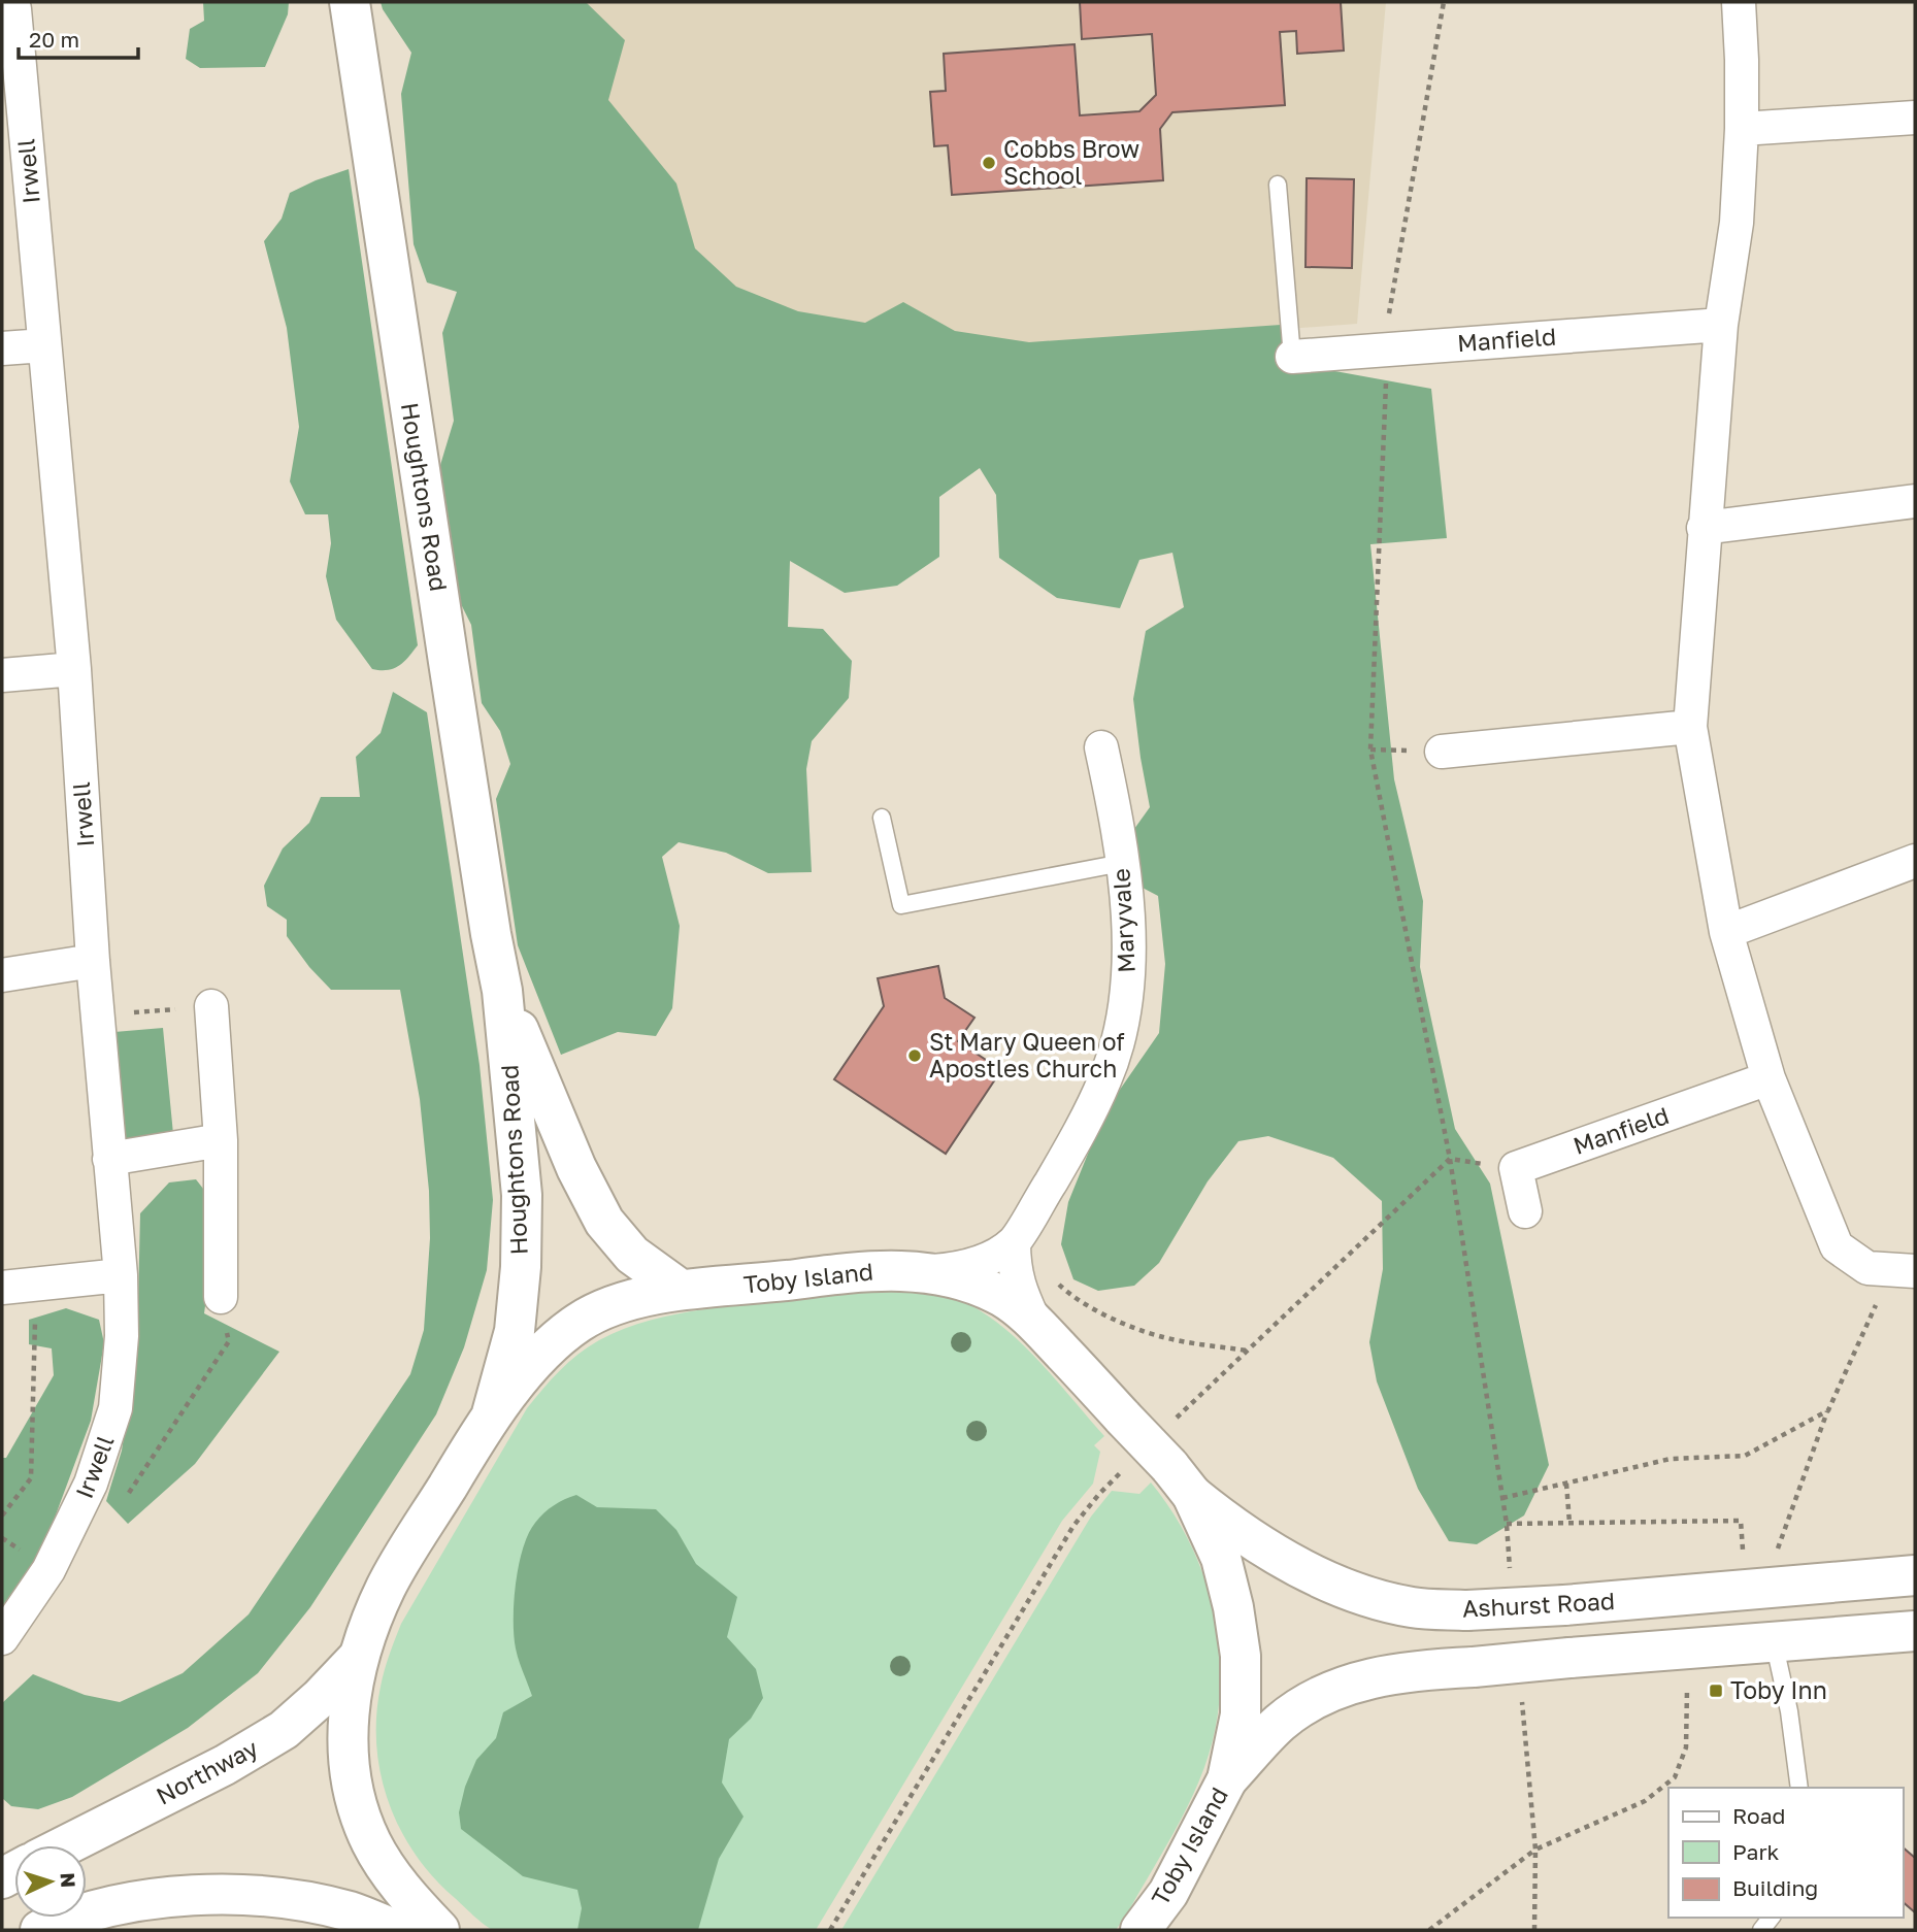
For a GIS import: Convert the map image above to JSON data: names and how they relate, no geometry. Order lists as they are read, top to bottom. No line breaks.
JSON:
{"streets":{"main road":["Houghtons Road","Toby Island","Ashurst Road","Northway"],"street":["Irwell","Manfield","Maryvale"]},"crossings":[["Houghtons Road","Toby Island"],["Maryvale","Toby Island"],["Toby Island","Ashurst Road"],["Toby Island","Northway"]],"places":{"other":["Cobbs Brow School","St Mary Queen of Apostles Church"],"transit":["Toby Inn"]},"legend":["Road","Park","Building"],"scale_bar":"20 m","north":"right"}
